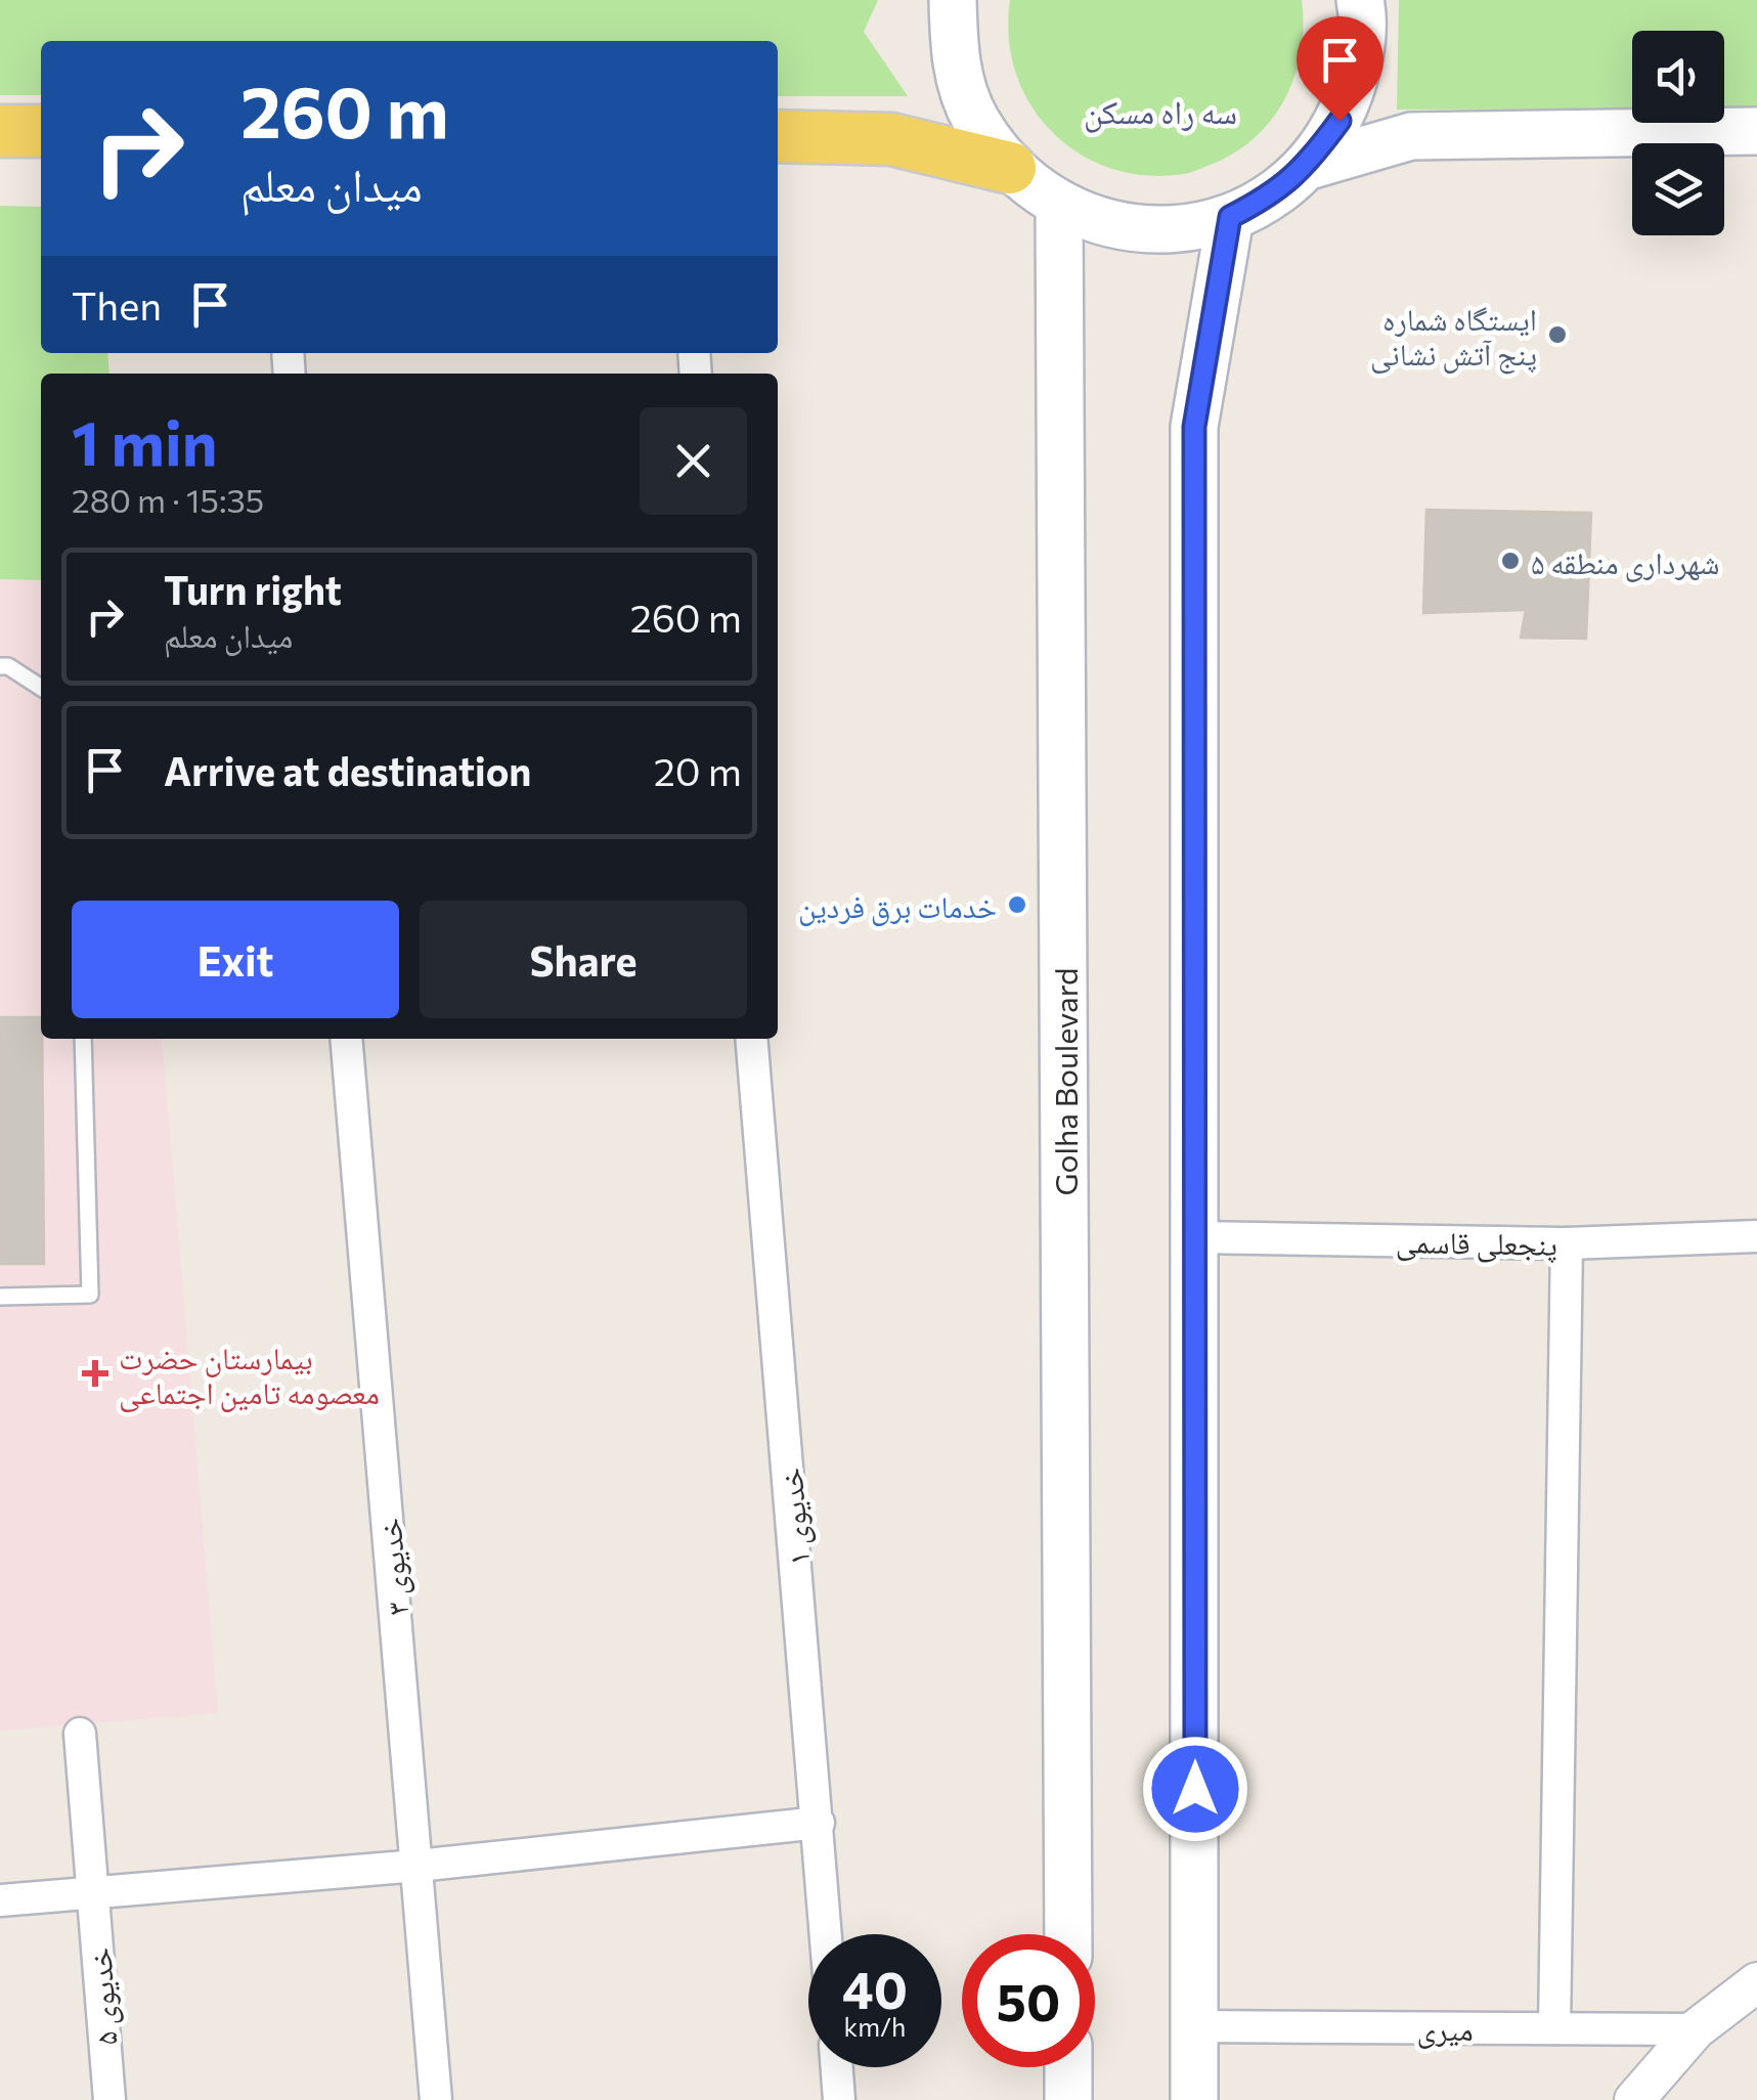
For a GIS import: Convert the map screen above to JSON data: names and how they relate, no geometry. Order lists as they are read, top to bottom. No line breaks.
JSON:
{"streets":{"main road":["Golha Boulevard"],"street":["پنجعلی قاسمی","خدیوی ۱","خدیوی ۳","خدیوی ۵","میری"]},"districts":["سه راه مسکن"],"places":{"other":["ایستگاه شماره پنج آتش نشانی","شهرداری منطقه ۵","خدمات برق فردین"],"health":["بیمارستان حضرت معصومه تامین اجتماعی"]},"page":{"turn":["260 m","میدان معلم"],"then":"Then","heading":["1 min","280 m · 15:35"],"list":[{"name":"Turn right","note":"میدان معلم","value":"260 m"},{"name":"Arrive at destination","value":"20 m"}],"buttons":["Exit","Share"],"speed":"40 km/h","limit":"50"}}
